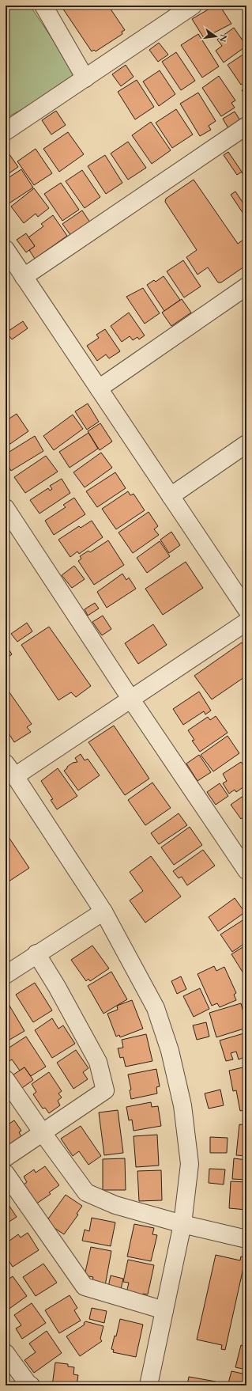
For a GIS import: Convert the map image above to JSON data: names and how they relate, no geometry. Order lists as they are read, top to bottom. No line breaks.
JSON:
{"north":"right"}
